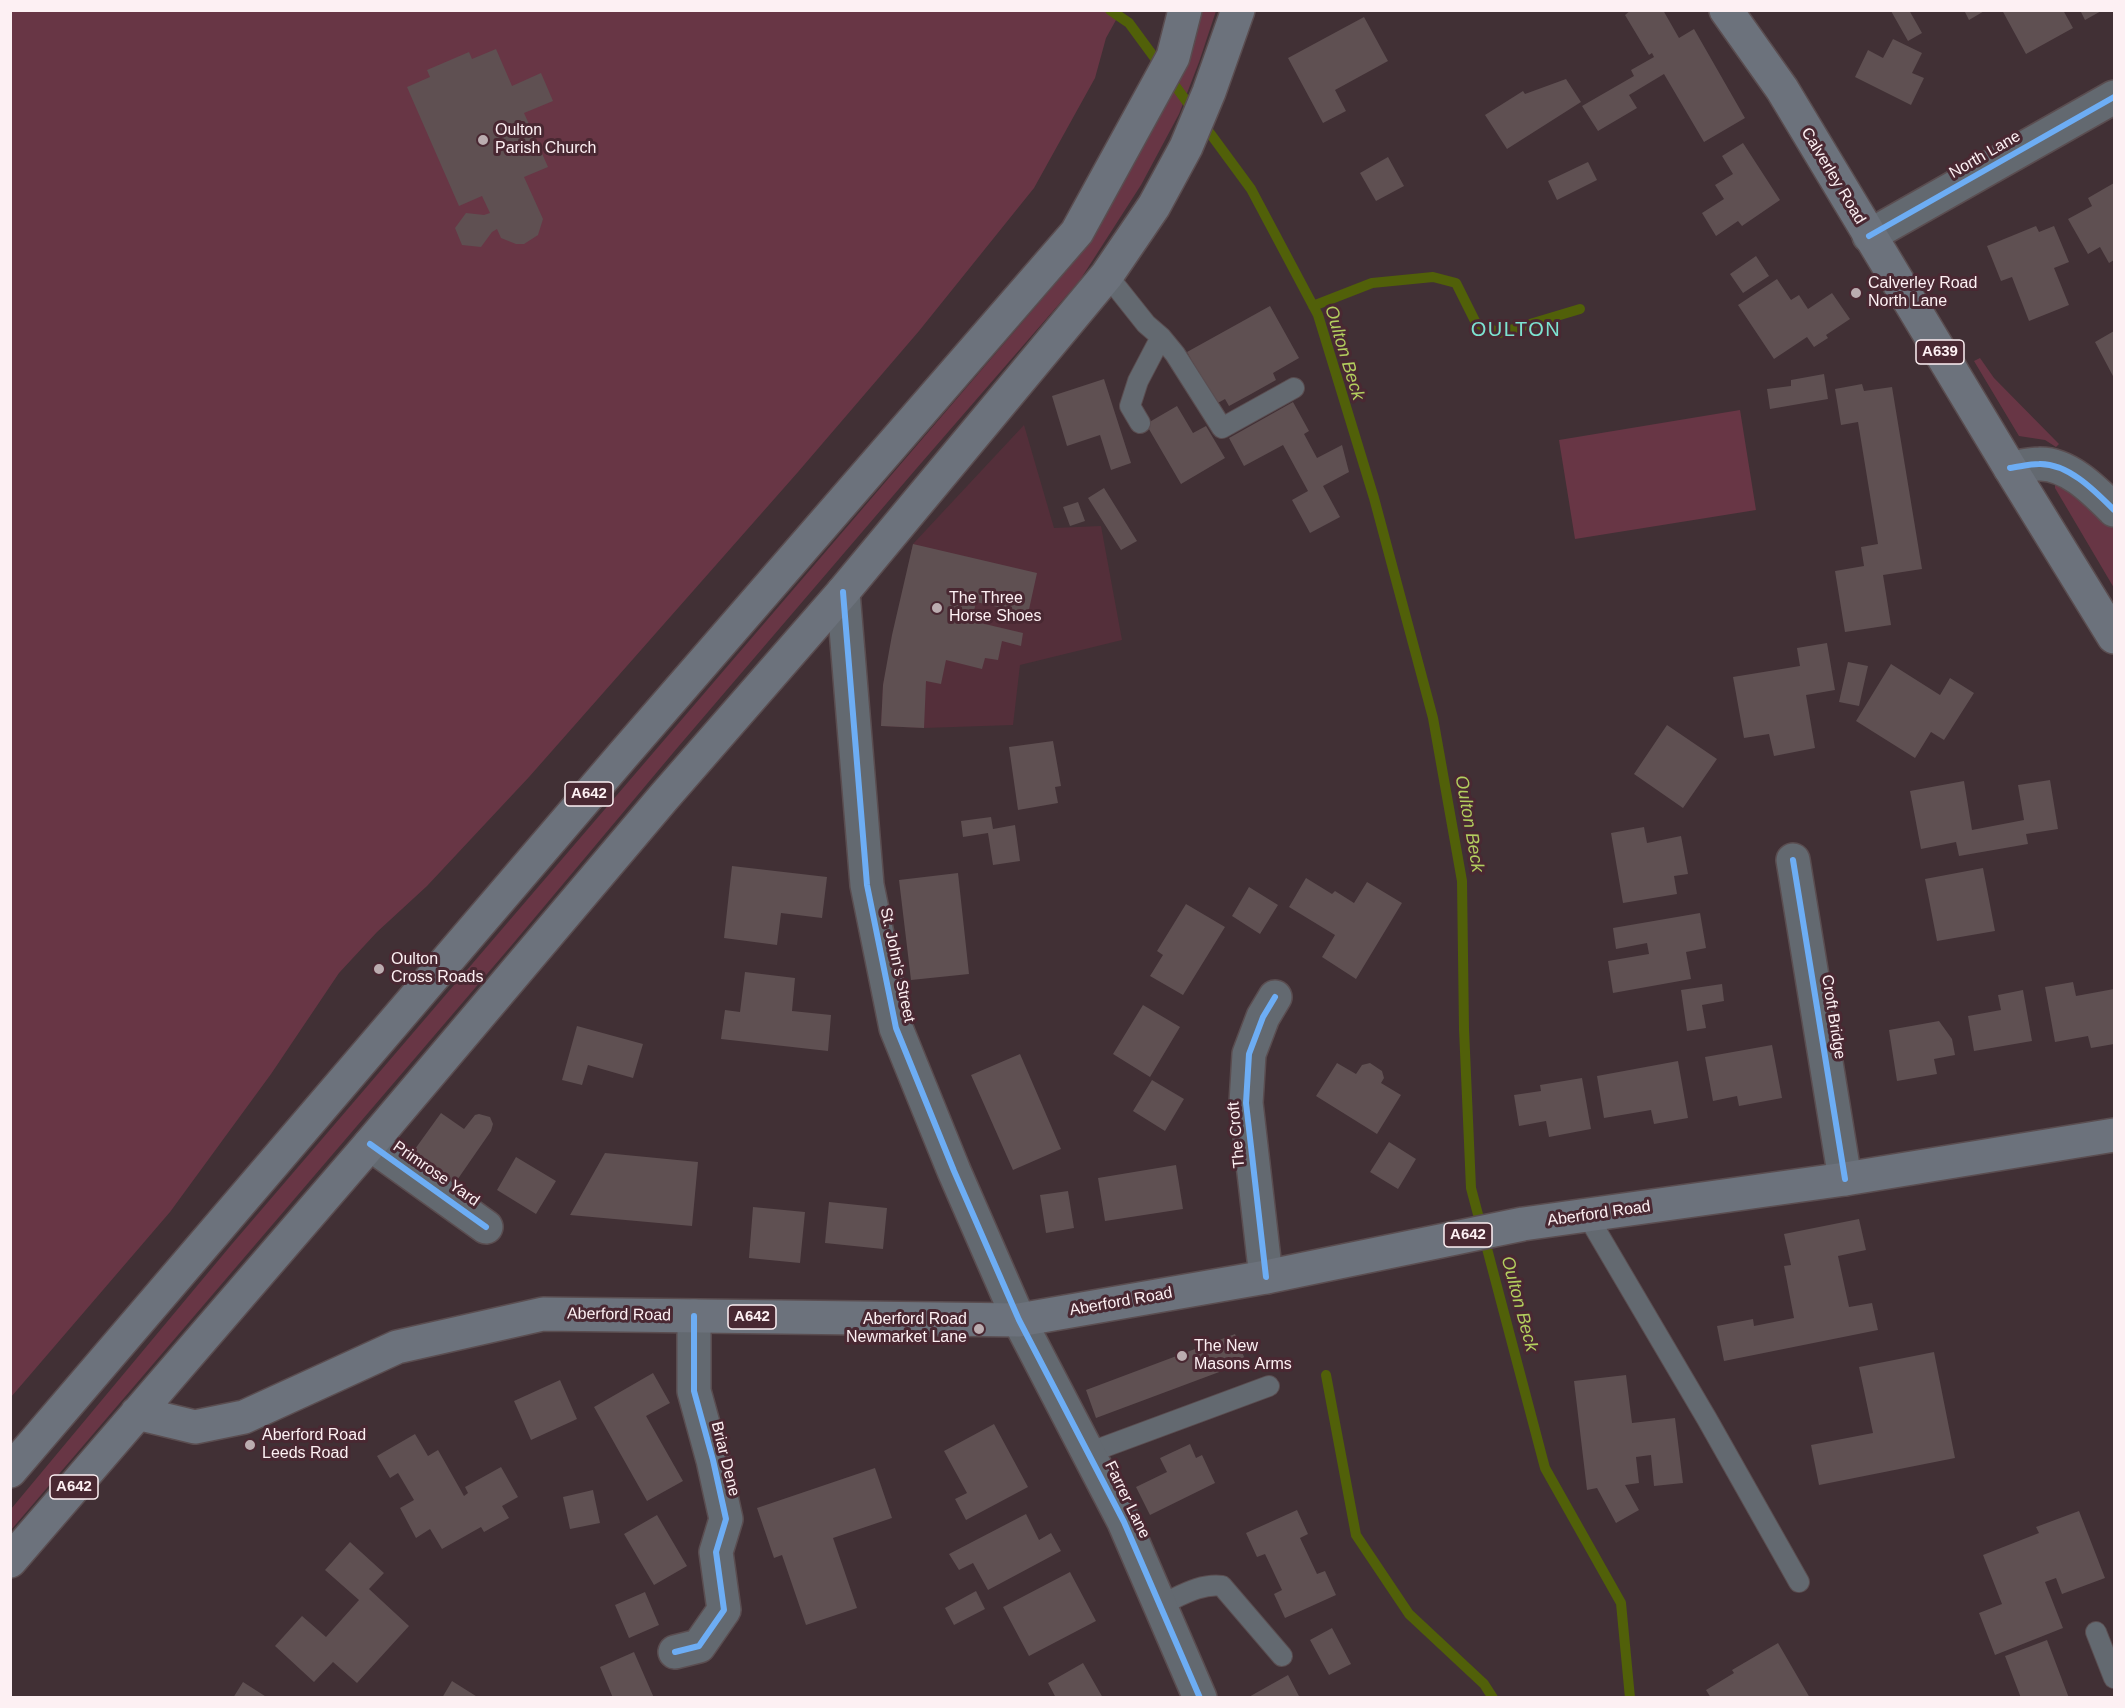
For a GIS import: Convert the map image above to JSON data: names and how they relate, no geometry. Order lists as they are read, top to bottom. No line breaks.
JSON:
{"streets":{"main road":["Calverley Road","A639","A642","Aberford Road"],"street":["North Lane","St. John's Street","Croft Bridge","The Croft","Primrose Yard","Briar Dene","Farrer Lane"]},"crossings":[["North Lane","Calverley Road"],["A642","St. John's Street"],["A642","Primrose Yard"],["A642","Aberford Road"],["St. John's Street","Aberford Road"],["St. John's Street","Farrer Lane"],["Croft Bridge","Aberford Road"],["The Croft","Aberford Road"],["Aberford Road","Briar Dene"],["Aberford Road","Farrer Lane"]],"districts":["OULTON"],"water":["Oulton Beck"],"places":["Oulton Parish Church","Calverley Road North Lane","The Three Horse Shoes","Oulton Cross Roads","Aberford Road Newmarket Lane","The New Masons Arms","Aberford Road Leeds Road"]}
